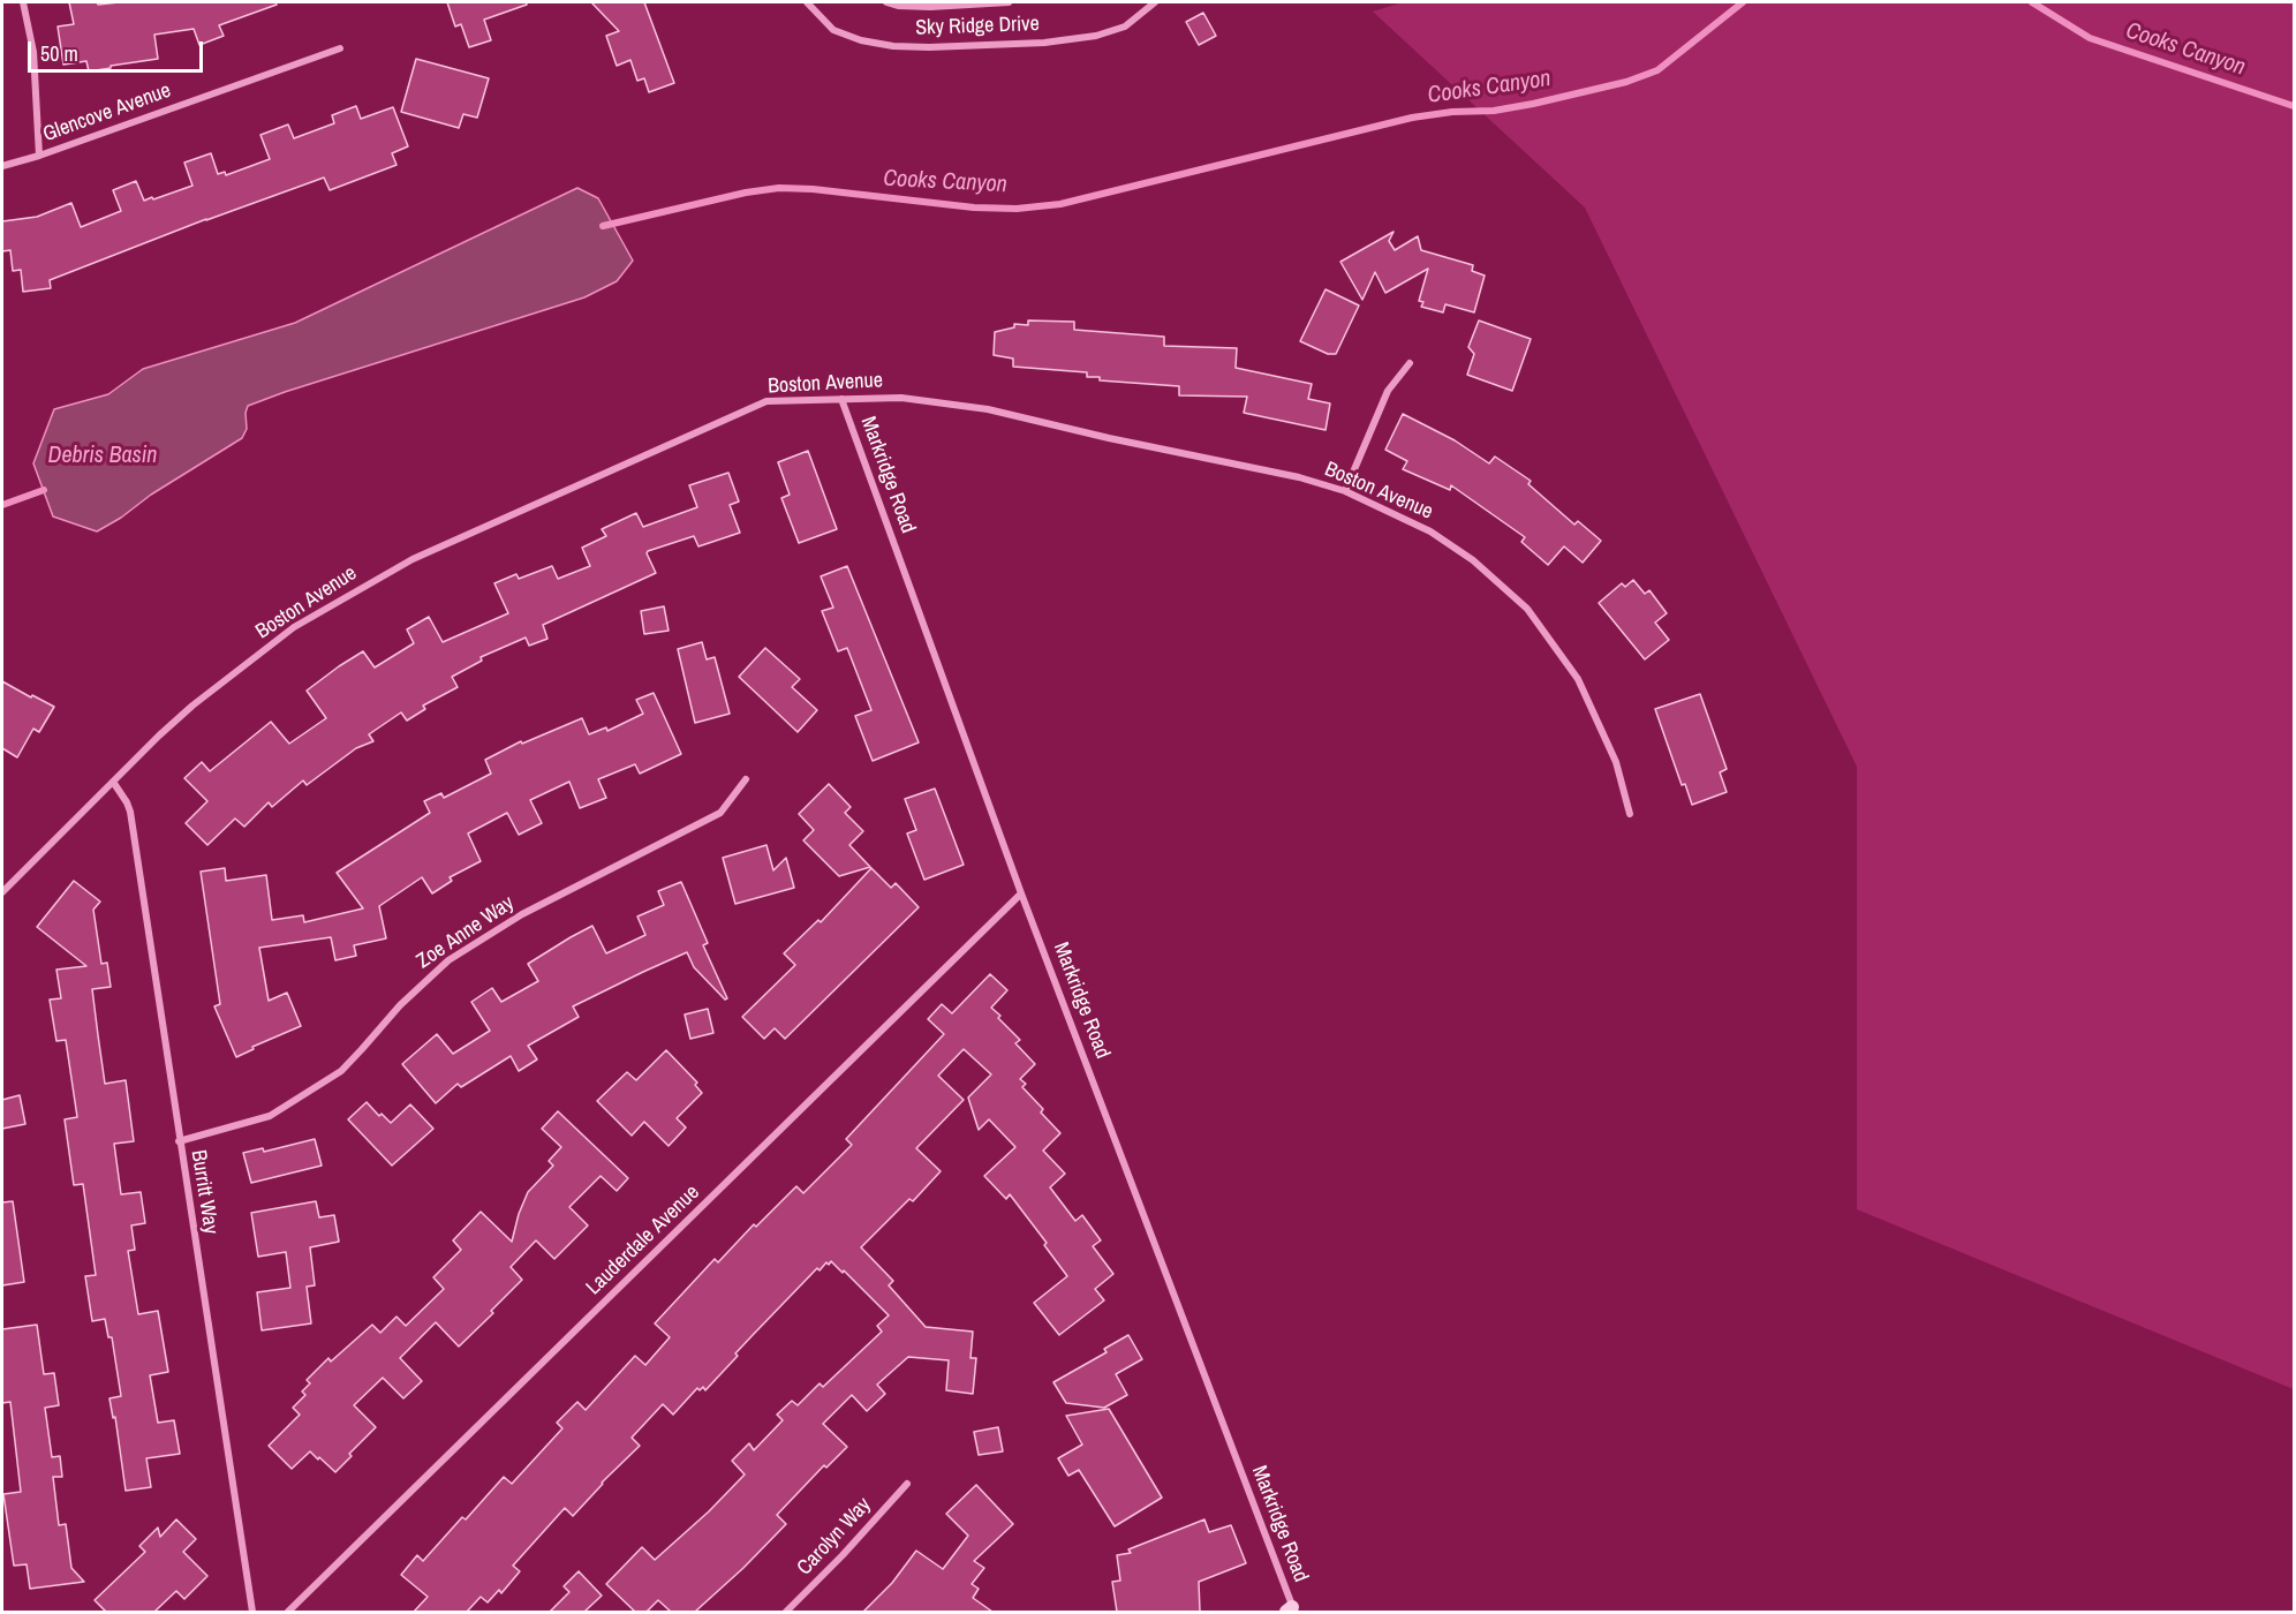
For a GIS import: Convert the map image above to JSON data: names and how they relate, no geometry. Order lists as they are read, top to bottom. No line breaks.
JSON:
{"streets":{"street":["Sky Ridge Drive","Glencove Avenue","Boston Avenue","Markridge Road","Zoe Anne Way","Burritt Way","Lauderdale Avenue","Carolyn Way"]},"crossings":[["Boston Avenue","Markridge Road"],["Boston Avenue","Burritt Way"],["Markridge Road","Lauderdale Avenue"],["Zoe Anne Way","Burritt Way"]],"water":["Cooks Canyon","Debris Basin"],"scale_bar":"50 m"}
